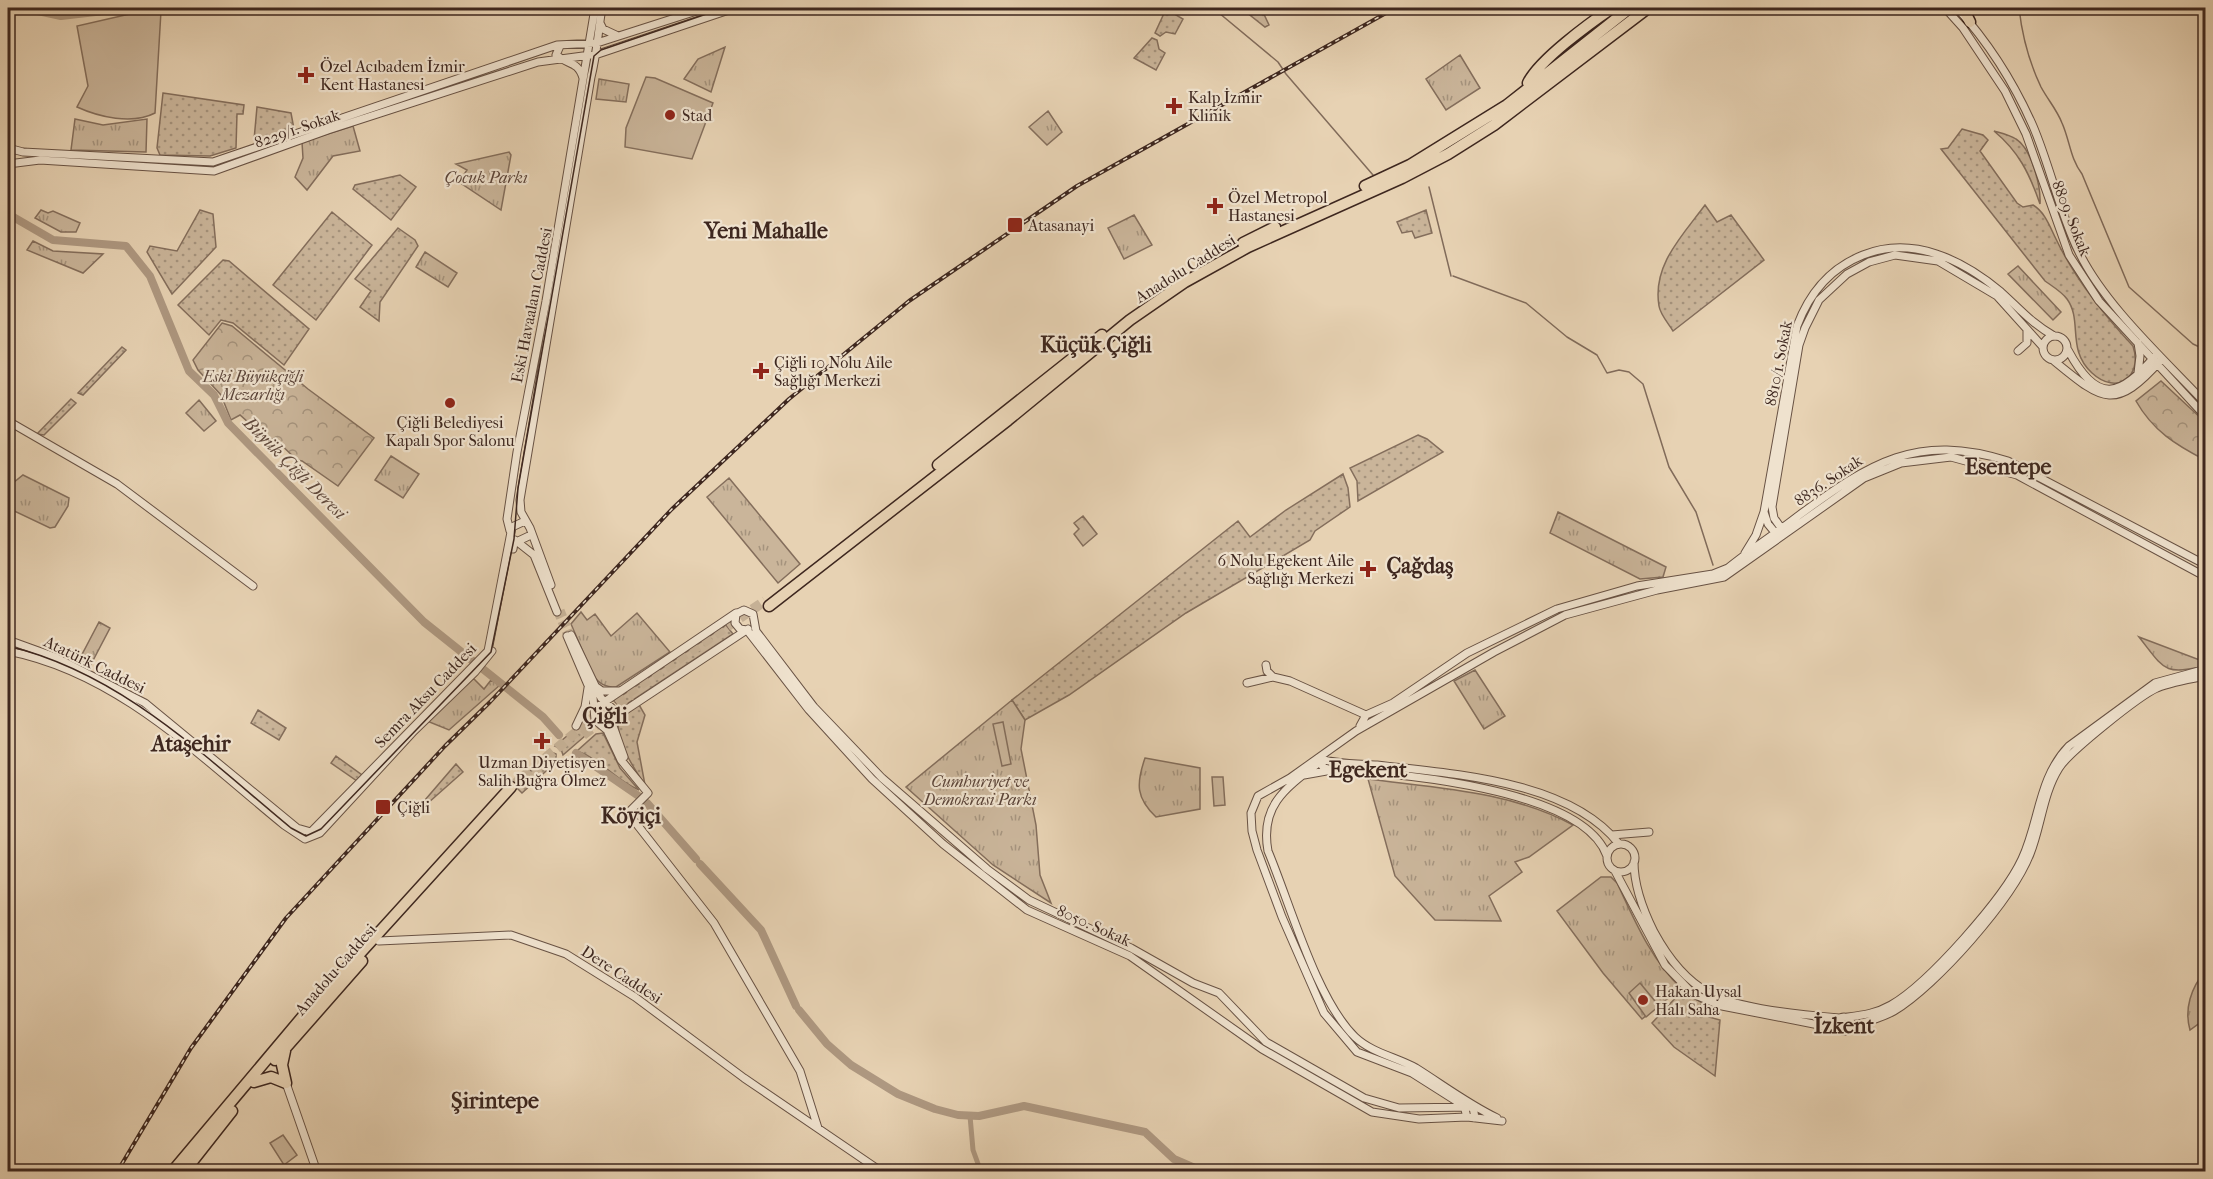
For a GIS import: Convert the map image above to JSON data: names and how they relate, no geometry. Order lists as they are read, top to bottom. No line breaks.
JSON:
{"streets":{"highway":["Anadolu Caddesi"],"street":["8229/1. Sokak","8809. Sokak","Eski Havaalanı Caddesi","8810/1. Sokak","8836. Sokak","Atatürk Caddesi","Semra Aksu Caddesi","8050. Sokak","Dere Caddesi"]},"crossings":[["8229/1. Sokak","Eski Havaalanı Caddesi"],["Anadolu Caddesi","Dere Caddesi"],["Eski Havaalanı Caddesi","Semra Aksu Caddesi"],["8810/1. Sokak","8836. Sokak"],["Atatürk Caddesi","Semra Aksu Caddesi"]],"districts":["Yeni Mahalle","Küçük Çiğli","Esentepe","Çağdaş","Çiğli","Ataşehir","Egekent","Köyiçi","İzkent","Şirintepe"],"water":["Büyük Çiğli Deresi"],"parks":["Çocuk Parkı","Eski Büyükçiğli Mezarlığı","Cumhuriyet ve Demokrasi Parkı"],"places":{"health":["Özel Acıbadem İzmir Kent Hastanesi","Kalp İzmir Klinik","Özel Metropol Hastanesi","Çiğli 10 Nolu Aile Sağlığı Merkezi","6 Nolu Egekent Aile Sağlığı Merkezi","Uzman Diyetisyen Salih Buğra Ölmez"],"other":["Stad","Çiğli Belediyesi Kapalı Spor Salonu","Hakan Uysal Halı Saha"],"transit":["Atasanayi","Çiğli"]}}
